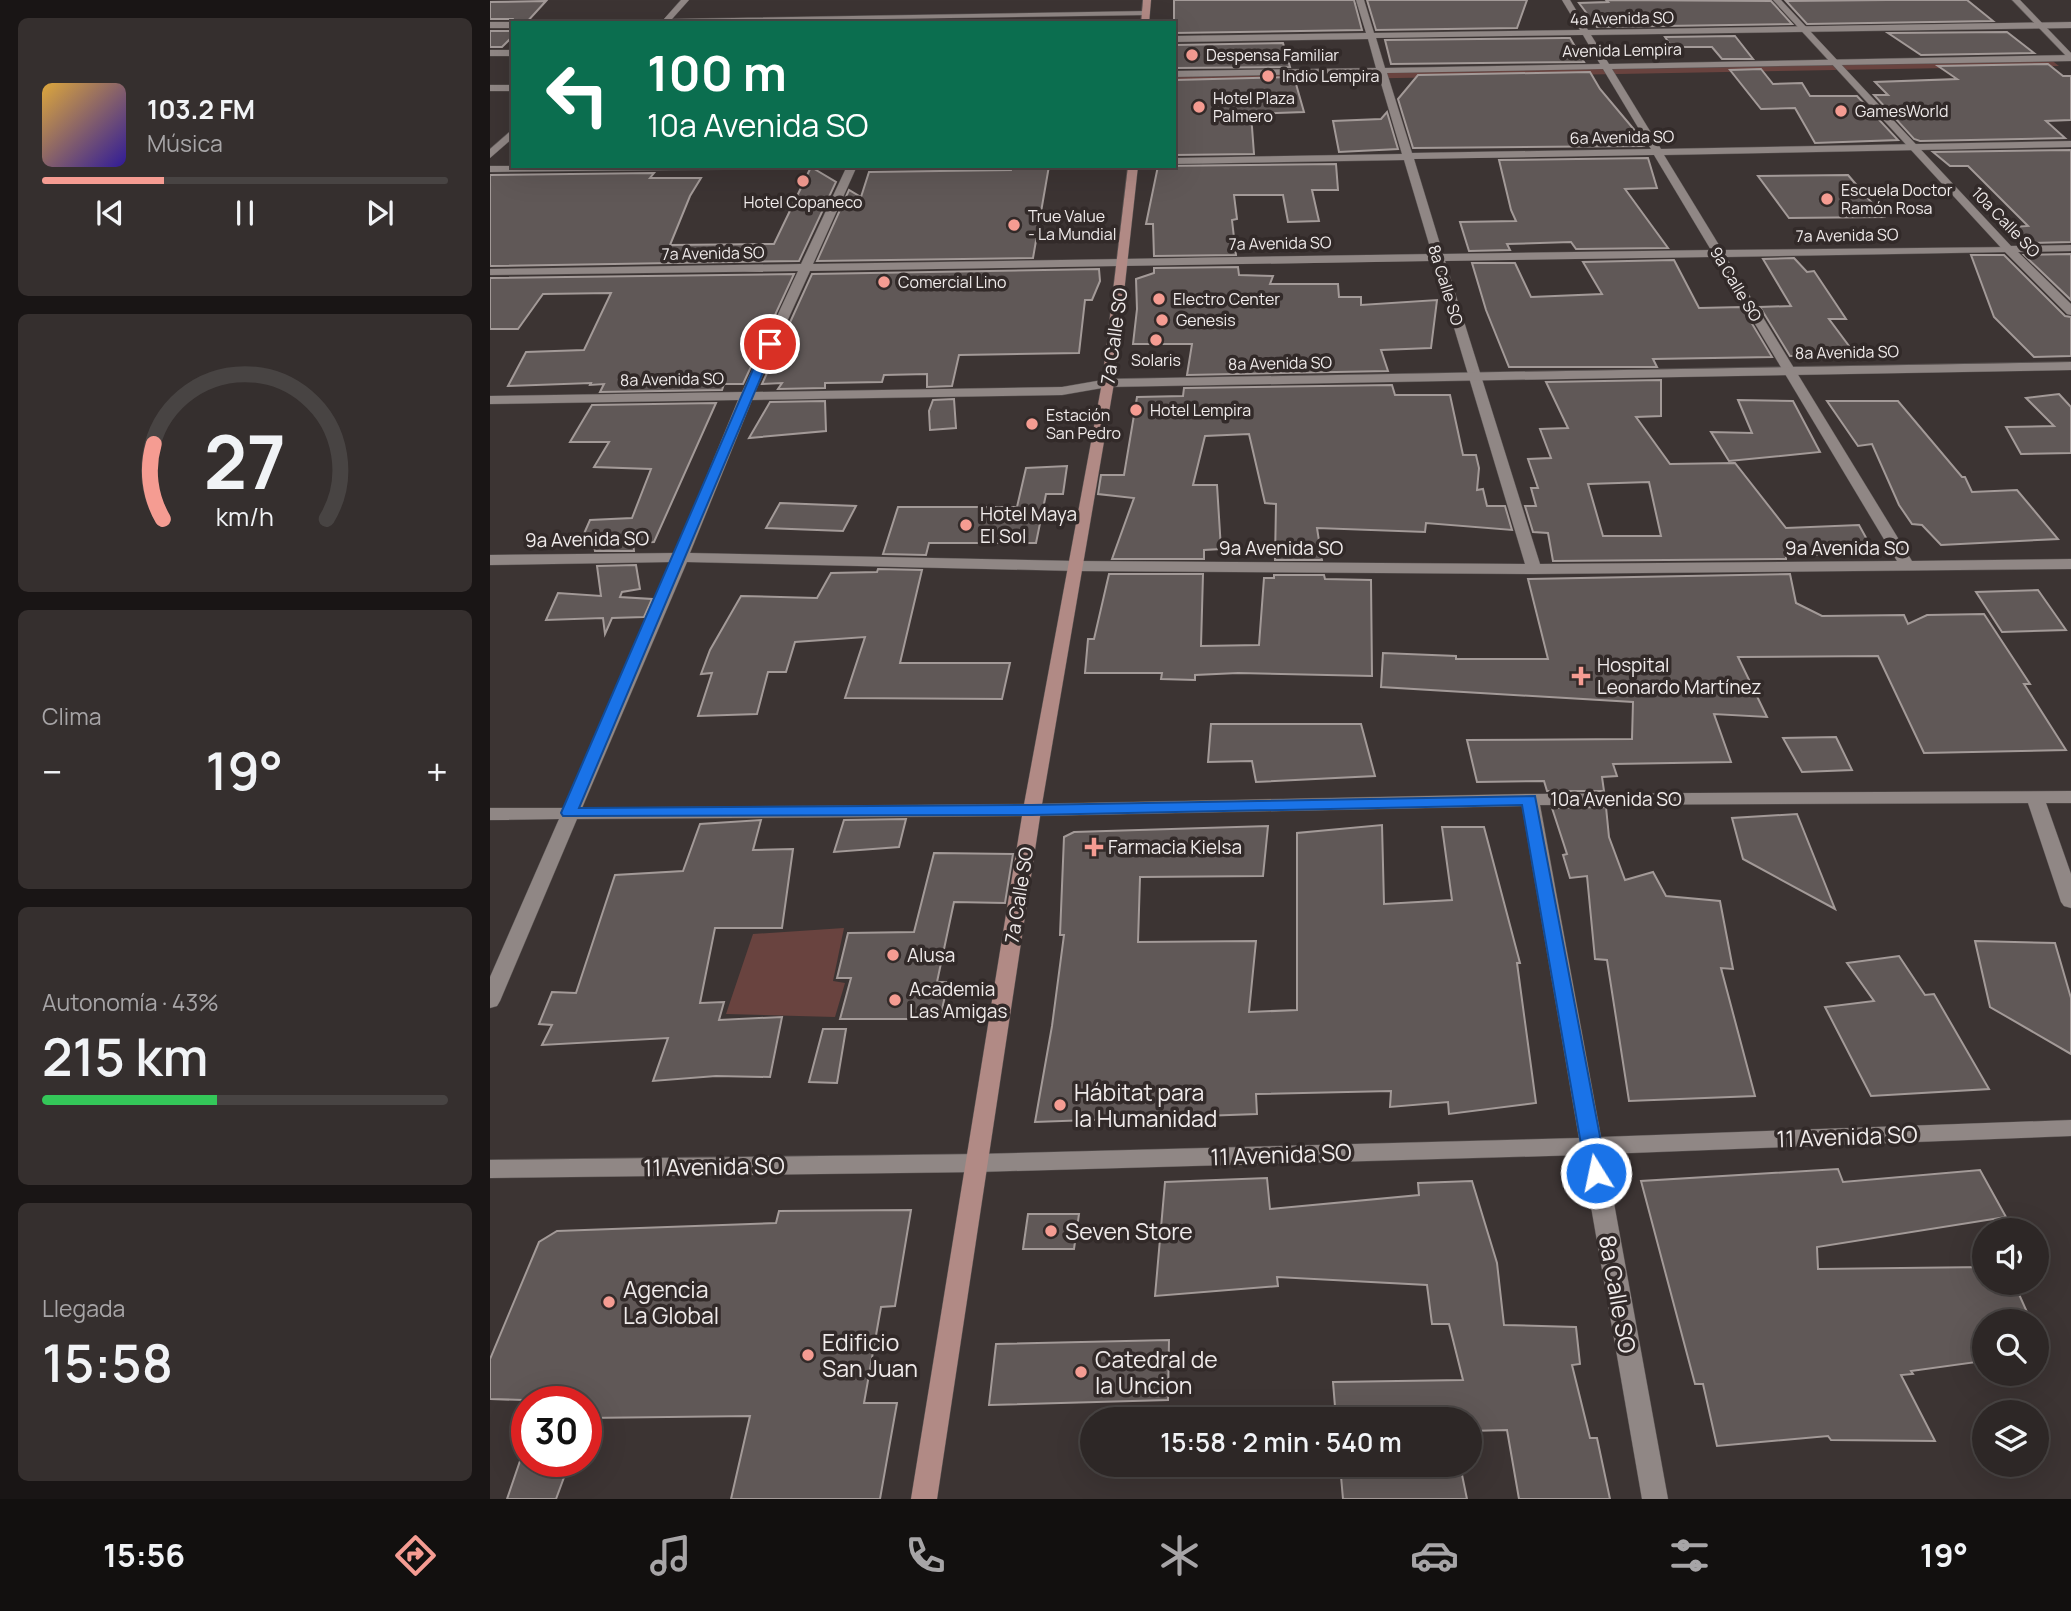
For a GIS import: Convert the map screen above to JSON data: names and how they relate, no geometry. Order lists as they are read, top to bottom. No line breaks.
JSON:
{"streets":{"main road":["7a Calle SO"],"street":["4a Avenida SO","Avenida Lempira","6a Avenida SO","10a Calle SO","7a Avenida SO","9a Calle SO","8a Calle SO","8a Avenida SO","9a Avenida SO","10a Avenida SO","11 Avenida SO"]},"crossings":[["4a Avenida SO","10a Calle SO"],["4a Avenida SO","9a Calle SO"],["4a Avenida SO","8a Calle SO"],["Avenida Lempira","10a Calle SO"],["Avenida Lempira","9a Calle SO"],["Avenida Lempira","8a Calle SO"],["6a Avenida SO","10a Calle SO"],["6a Avenida SO","9a Calle SO"],["6a Avenida SO","8a Calle SO"],["10a Calle SO","7a Avenida SO"],["7a Avenida SO","9a Calle SO"],["7a Avenida SO","8a Calle SO"],["7a Avenida SO","7a Calle SO"],["9a Calle SO","8a Avenida SO"],["9a Calle SO","9a Avenida SO"],["8a Calle SO","8a Avenida SO"],["8a Calle SO","9a Avenida SO"],["8a Calle SO","10a Avenida SO"],["8a Calle SO","11 Avenida SO"],["7a Calle SO","8a Avenida SO"],["7a Calle SO","9a Avenida SO"],["7a Calle SO","10a Avenida SO"],["7a Calle SO","11 Avenida SO"]],"places":{"other":["Despensa Familiar","Indio Lempira","Hotel Plaza Palmero","GamesWorld","Hotel Copaneco","Escuela Doctor Ramón Rosa","True Value - La Mundial","Comercial Lino","Electro Center","Genesis","Solaris","Hotel Lempira","Estación San Pedro","Hotel Maya El Sol","Alusa","Academia Las Amigas","Hábitat para la Humanidad","Seven Store","Agencia La Global","Edificio San Juan","Catedral de la Uncion"],"health":["Hospital Leonardo Martínez","Farmacia Kielsa"]},"page":{"turn":["100 m","10a Avenida SO"],"song":["103.2 FM","Música"],"tile":["Clima",["Autonomía · 43%","215 km"],["Llegada","15:58"]],"heat":["−","19°","+"],"limit":"30","trip":"15:58 · 2 min · 540 m","tabs":["15:56","19°"],"gauge":["27","km/h"]}}
